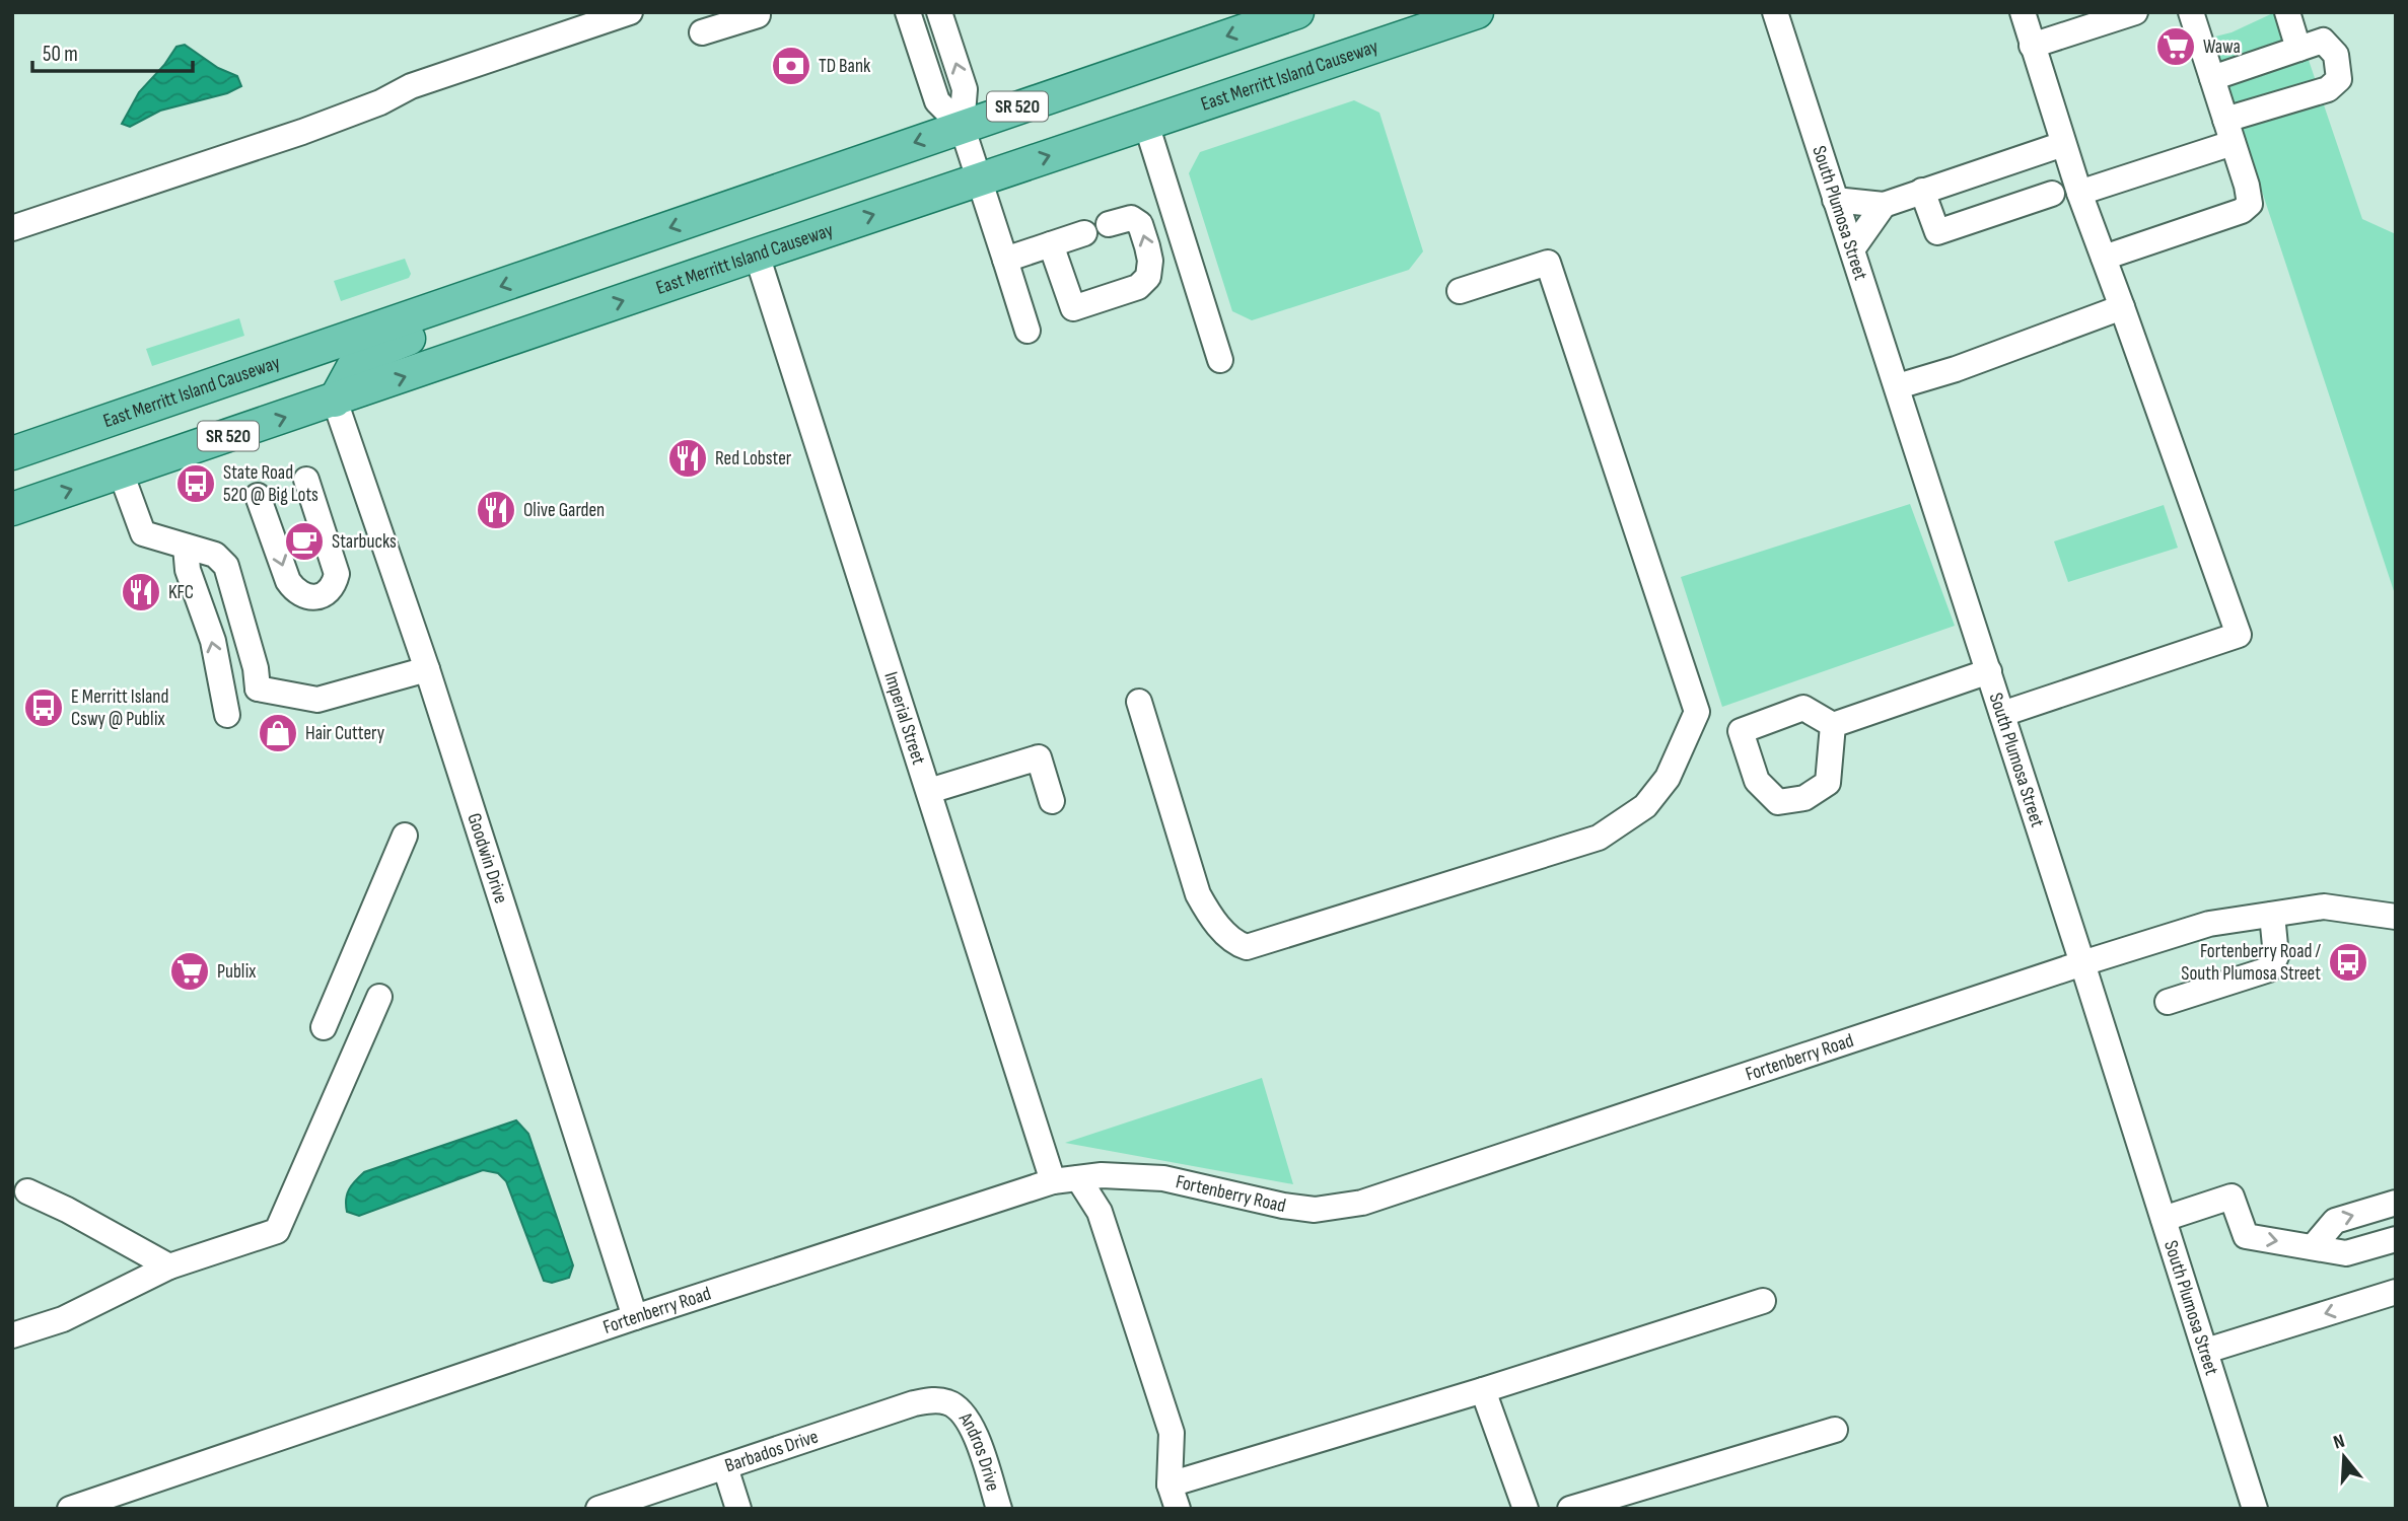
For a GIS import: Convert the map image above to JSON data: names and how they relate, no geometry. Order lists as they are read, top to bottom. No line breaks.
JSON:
{"streets":{"main road":["East Merritt Island Causeway","SR 520"],"street":["South Plumosa Street","Imperial Street","Goodwin Drive","Fortenberry Road","Barbados Drive","Andros Drive"]},"crossings":[["East Merritt Island Causeway","Imperial Street"],["East Merritt Island Causeway","Goodwin Drive"],["South Plumosa Street","Fortenberry Road"],["Imperial Street","Fortenberry Road"],["Goodwin Drive","Fortenberry Road"],["Barbados Drive","Andros Drive"]],"places":{"supermarket":["Wawa","Publix"],"bank":["TD Bank"],"restaurant":["Red Lobster","Olive Garden","KFC"],"bus stop":["State Road 520 @ Big Lots","E Merritt Island Cswy @ Publix","Fortenberry Road / South Plumosa Street"],"cafe":["Starbucks"],"shop":["Hair Cuttery"]},"scale_bar":"50 m","north":"top"}
